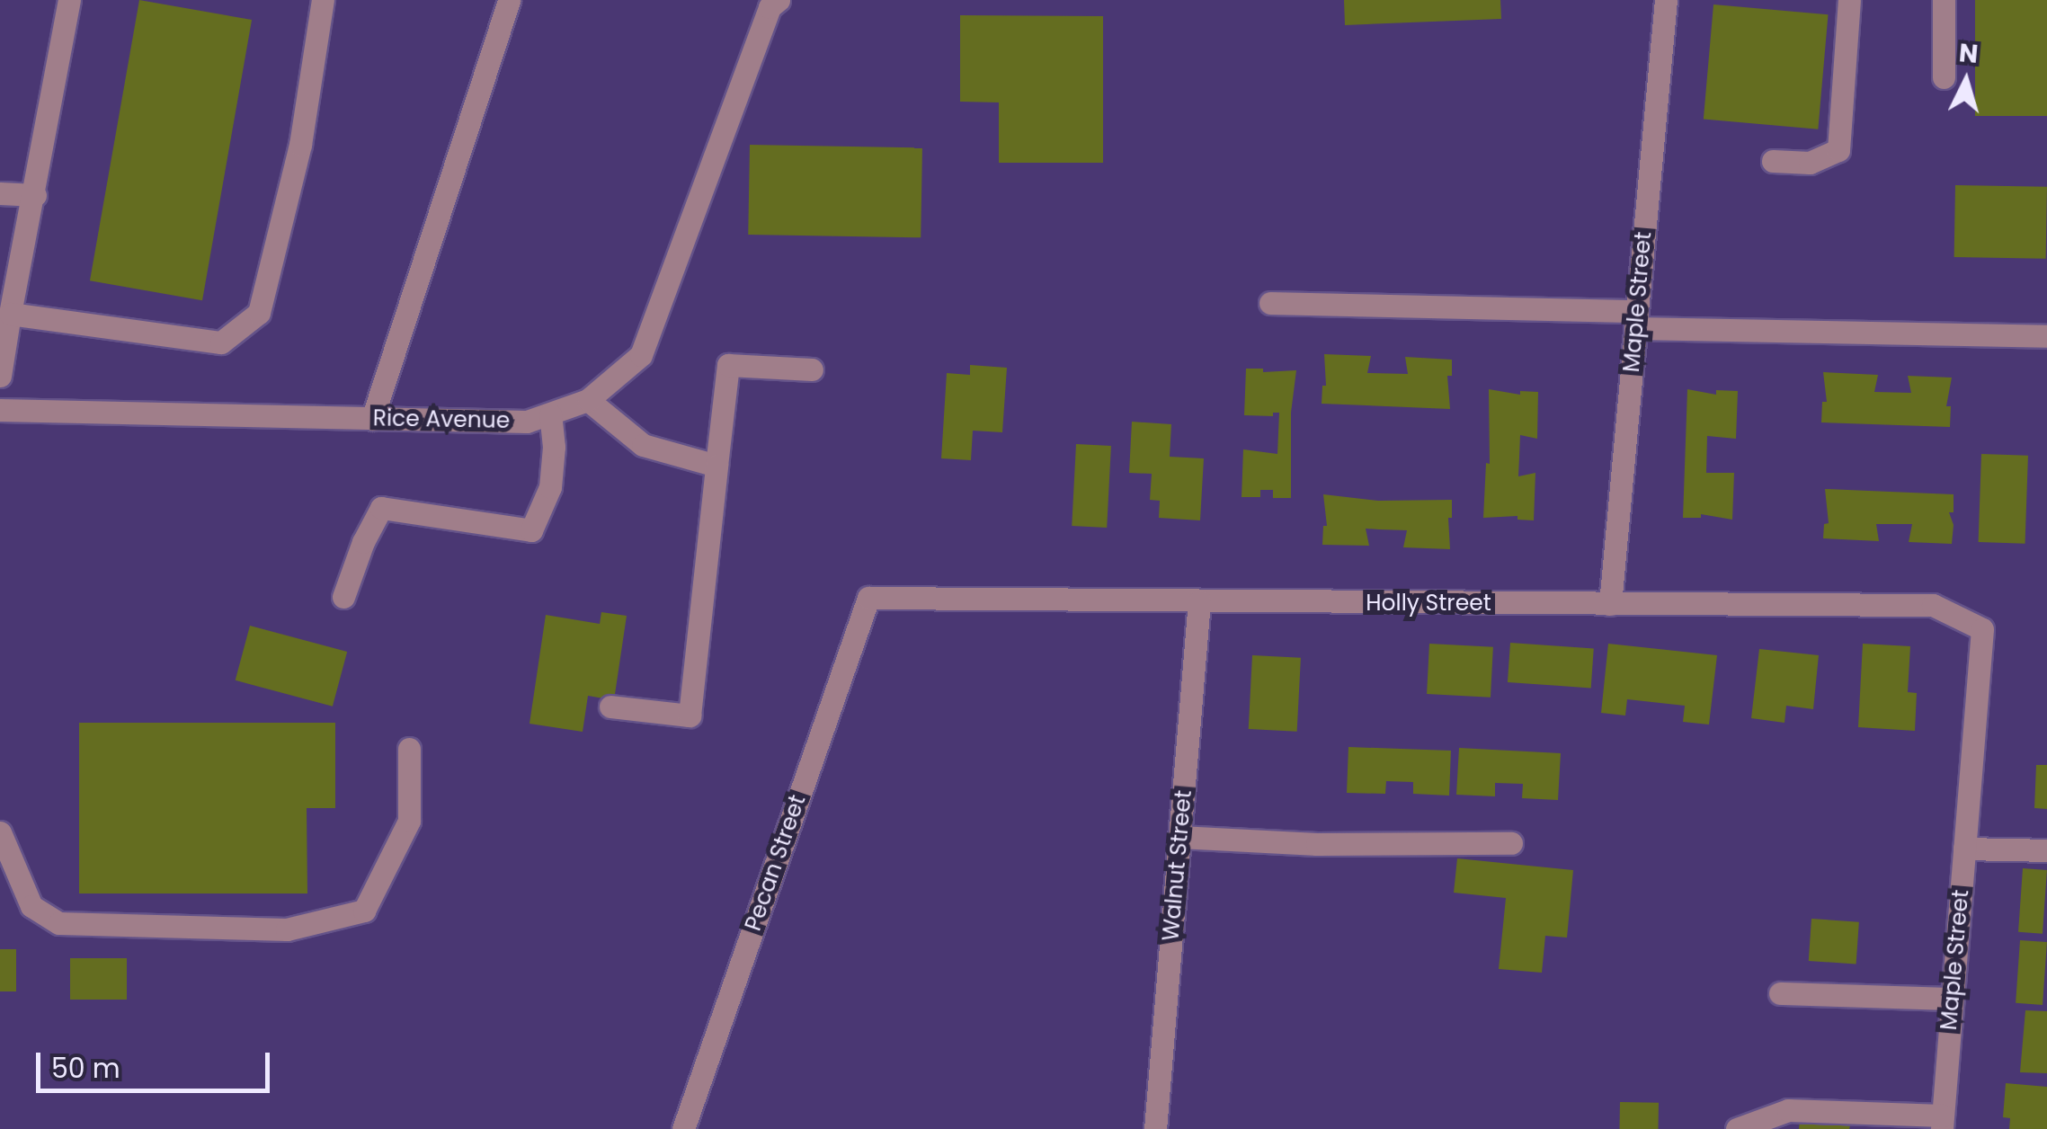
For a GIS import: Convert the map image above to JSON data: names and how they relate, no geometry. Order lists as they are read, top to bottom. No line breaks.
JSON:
{"streets":{"street":["Maple Street","Rice Avenue","Holly Street","Pecan Street","Walnut Street"]},"crossings":[["Maple Street","Holly Street"],["Holly Street","Pecan Street"],["Holly Street","Walnut Street"]],"scale_bar":"50 m","north":"top"}
